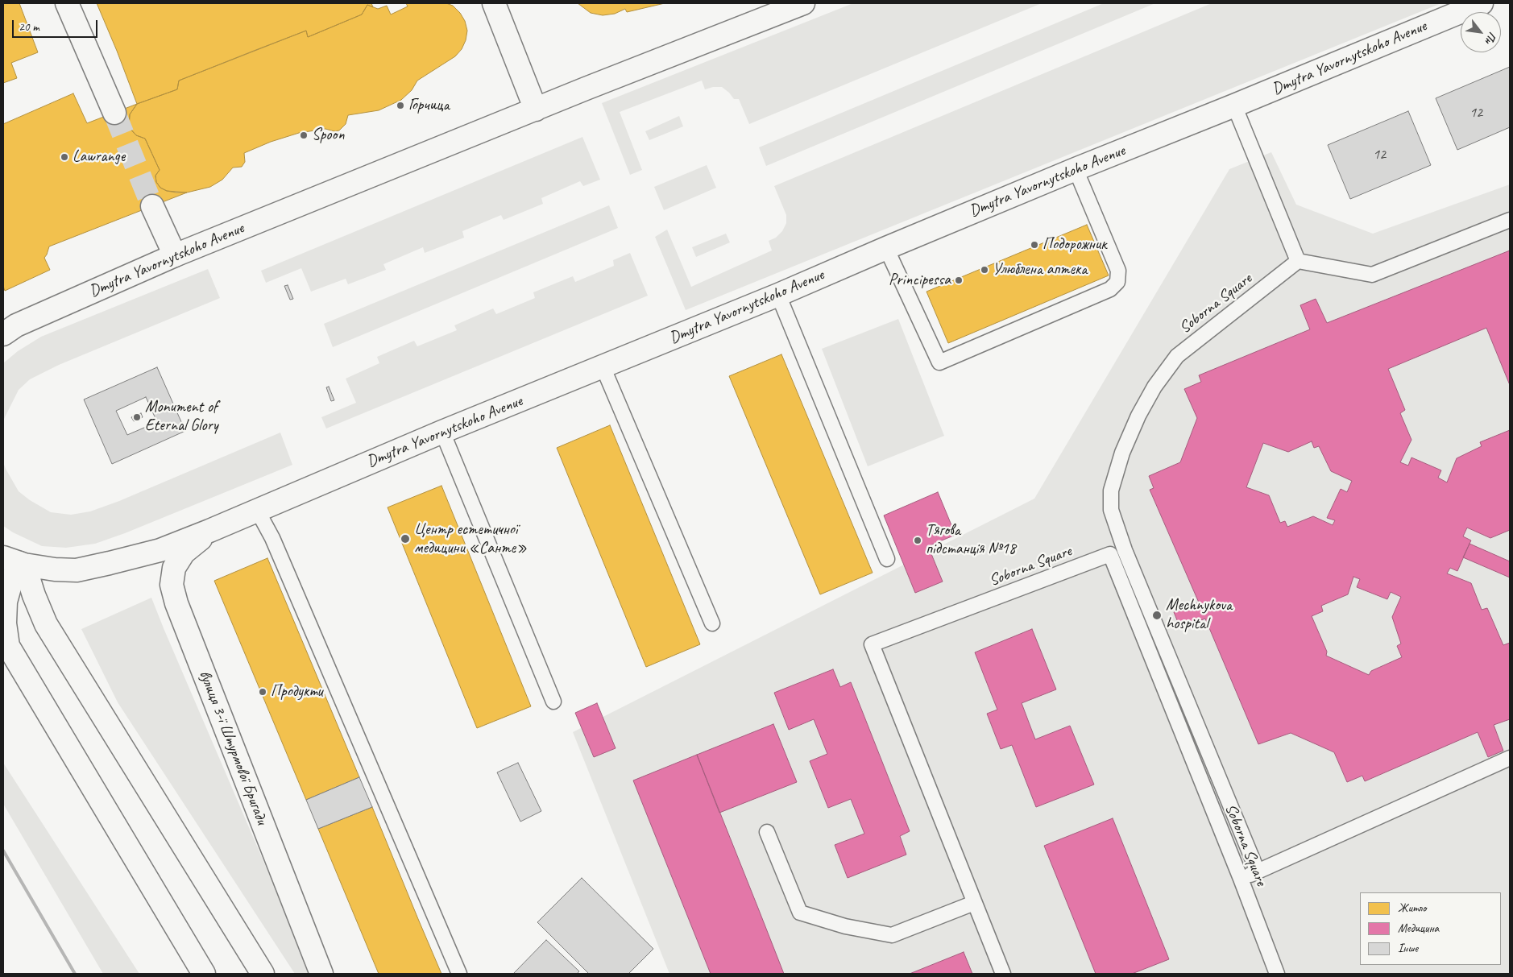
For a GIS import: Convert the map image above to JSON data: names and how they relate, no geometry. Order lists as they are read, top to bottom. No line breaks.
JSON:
{"streets":{"main road":["Dmytra Yavornytskoho Avenue","вулиця 3-ї Штурмової Бригади"],"lane":["Soborna Square"]},"crossings":[["Dmytra Yavornytskoho Avenue","вулиця 3-ї Штурмової Бригади"]],"places":["Горчица","Spoon","Lawrange","Подорожник","Улюблена аптека","Principessa","Monument of Eternal Glory","Центр естетичної медицини «Санте»","Тягова пiдстанцiя №18","Mechnykova hospital","Продукти"],"house_numbers":["12","12"],"legend":["Житло","Медицина","Інше"],"scale_bar":"20 m","north":"bottom right"}
